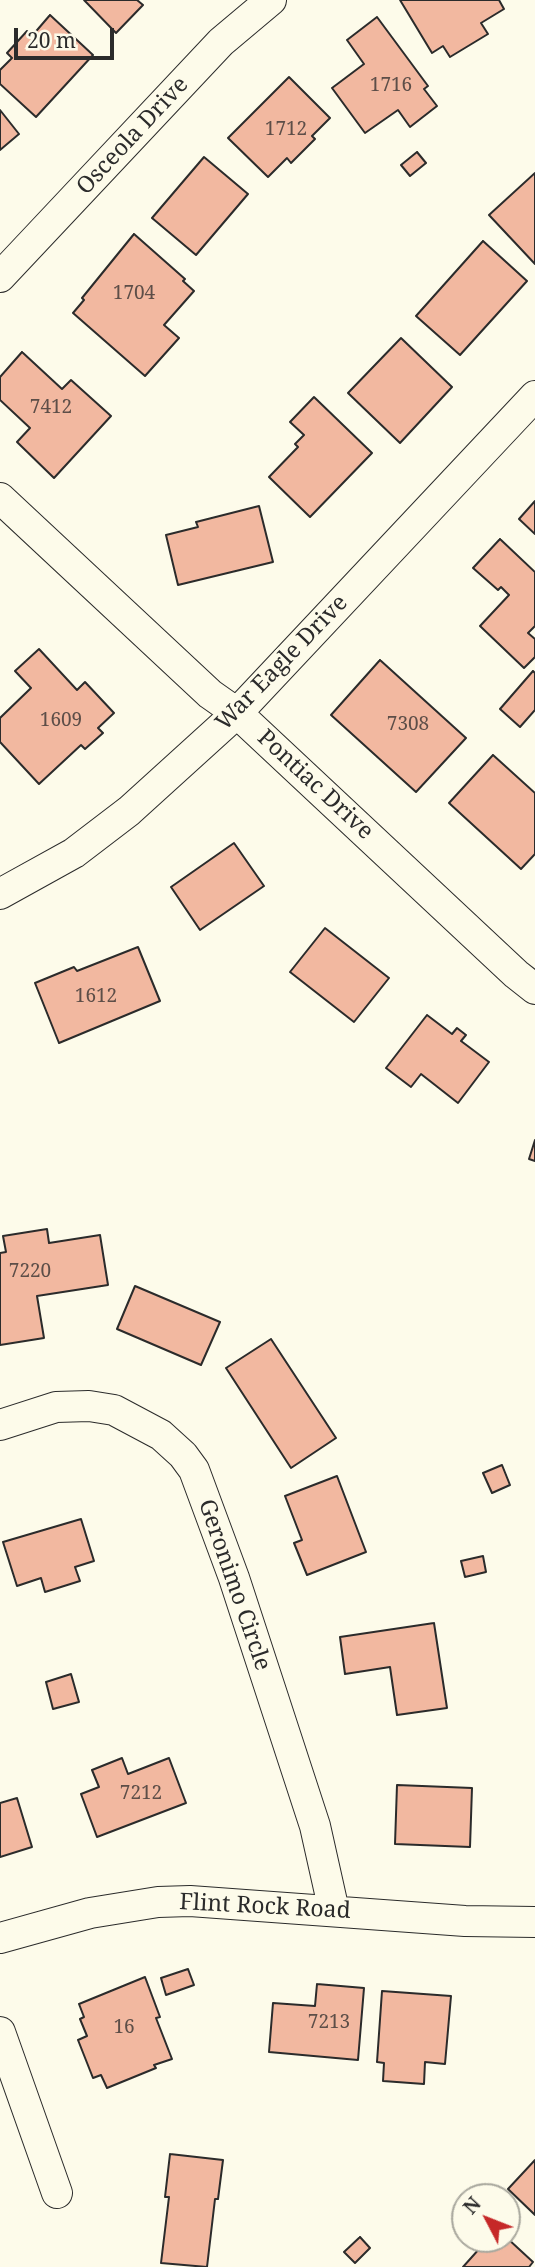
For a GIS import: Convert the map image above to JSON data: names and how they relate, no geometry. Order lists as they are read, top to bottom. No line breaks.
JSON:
{"streets":{"street":["Osceola Drive","War Eagle Drive","Pontiac Drive","Geronimo Circle","Flint Rock Road"]},"crossings":[["War Eagle Drive","Pontiac Drive"],["Geronimo Circle","Flint Rock Road"]],"house_numbers":["1716","1712","1704","7412","1609","7308","1612","7220","7212","7213","16"],"scale_bar":"20 m","north":"top left"}
